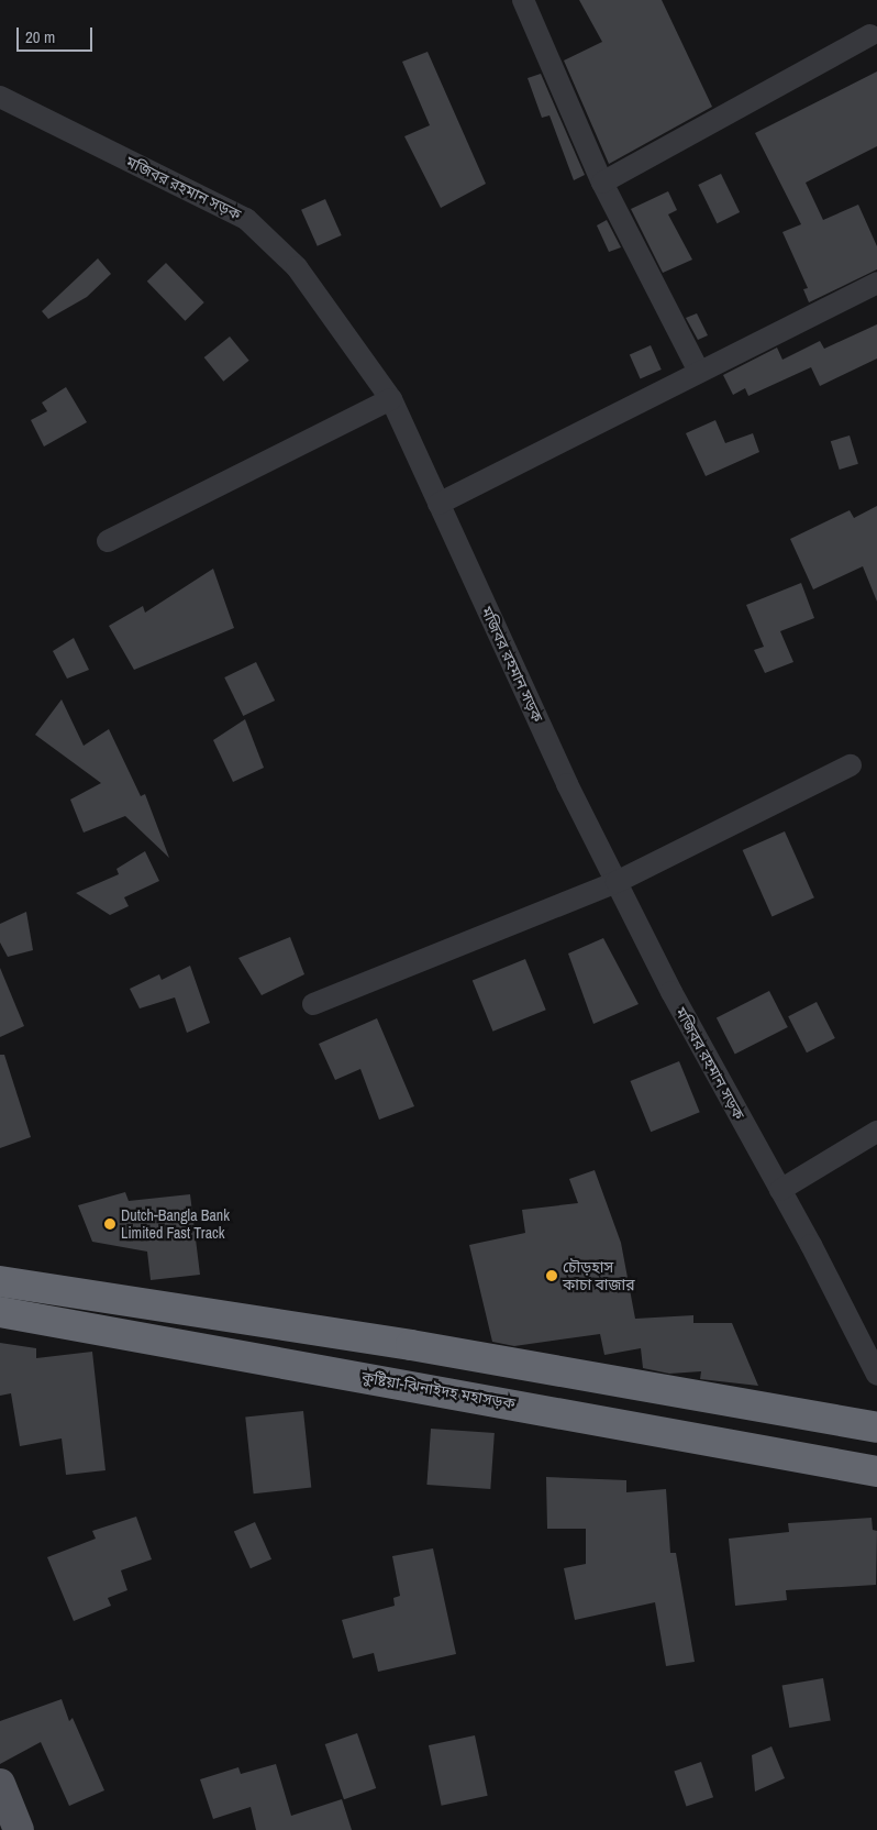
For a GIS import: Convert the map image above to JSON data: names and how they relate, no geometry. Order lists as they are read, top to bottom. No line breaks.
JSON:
{"streets":{"highway":["কুষ্টিয়া-ঝিনাইদহ মহাসড়ক"],"street":["মজিবর রহমান সড়ক"]},"places":["Dutch-Bangla Bank Limited Fast Track","চৌড়হাস কাচা বাজার"],"scale_bar":"20 m"}
